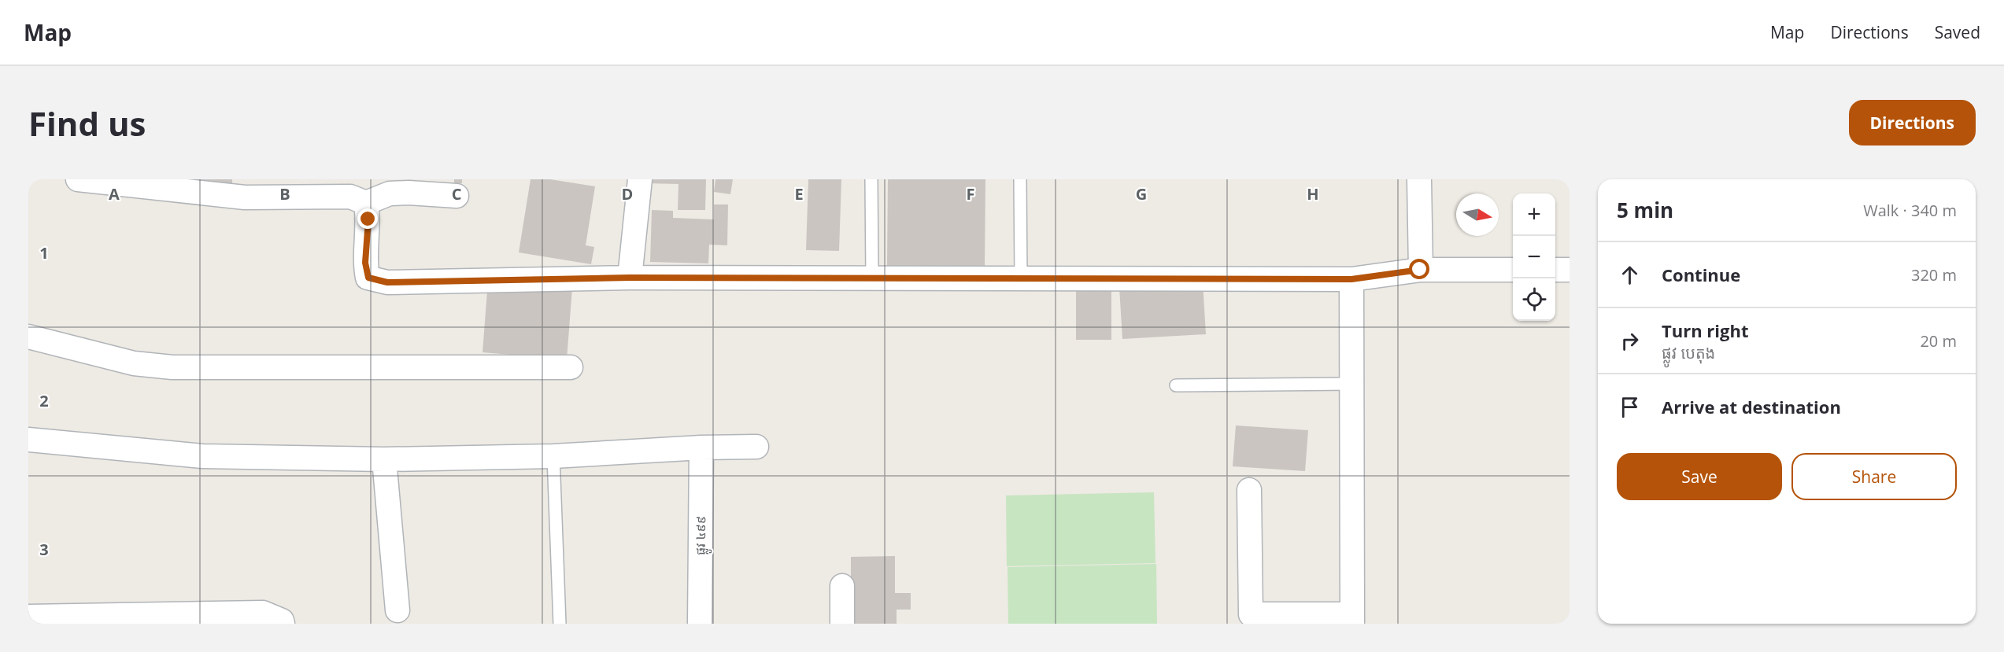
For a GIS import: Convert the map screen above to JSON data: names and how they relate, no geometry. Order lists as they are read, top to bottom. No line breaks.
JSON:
{"streets":{"street":["ផ្លូវ ៤៩៩"]},"north":"right","page":{"header":"Map","nav":["Map","Directions","Saved"],"buttons":["Directions",["Save","Share"]],"title":"Find us","heading":["5 min","Walk · 340 m"],"map_buttons":["+","−"],"list":[["Continue","320 m"],["Turn right","ផ្លូវ បេតុង","20 m"],"Arrive at destination"]},"grid":{"columns":["A","B","C","D","E","F","G","H"],"rows":["1","2","3"]}}
